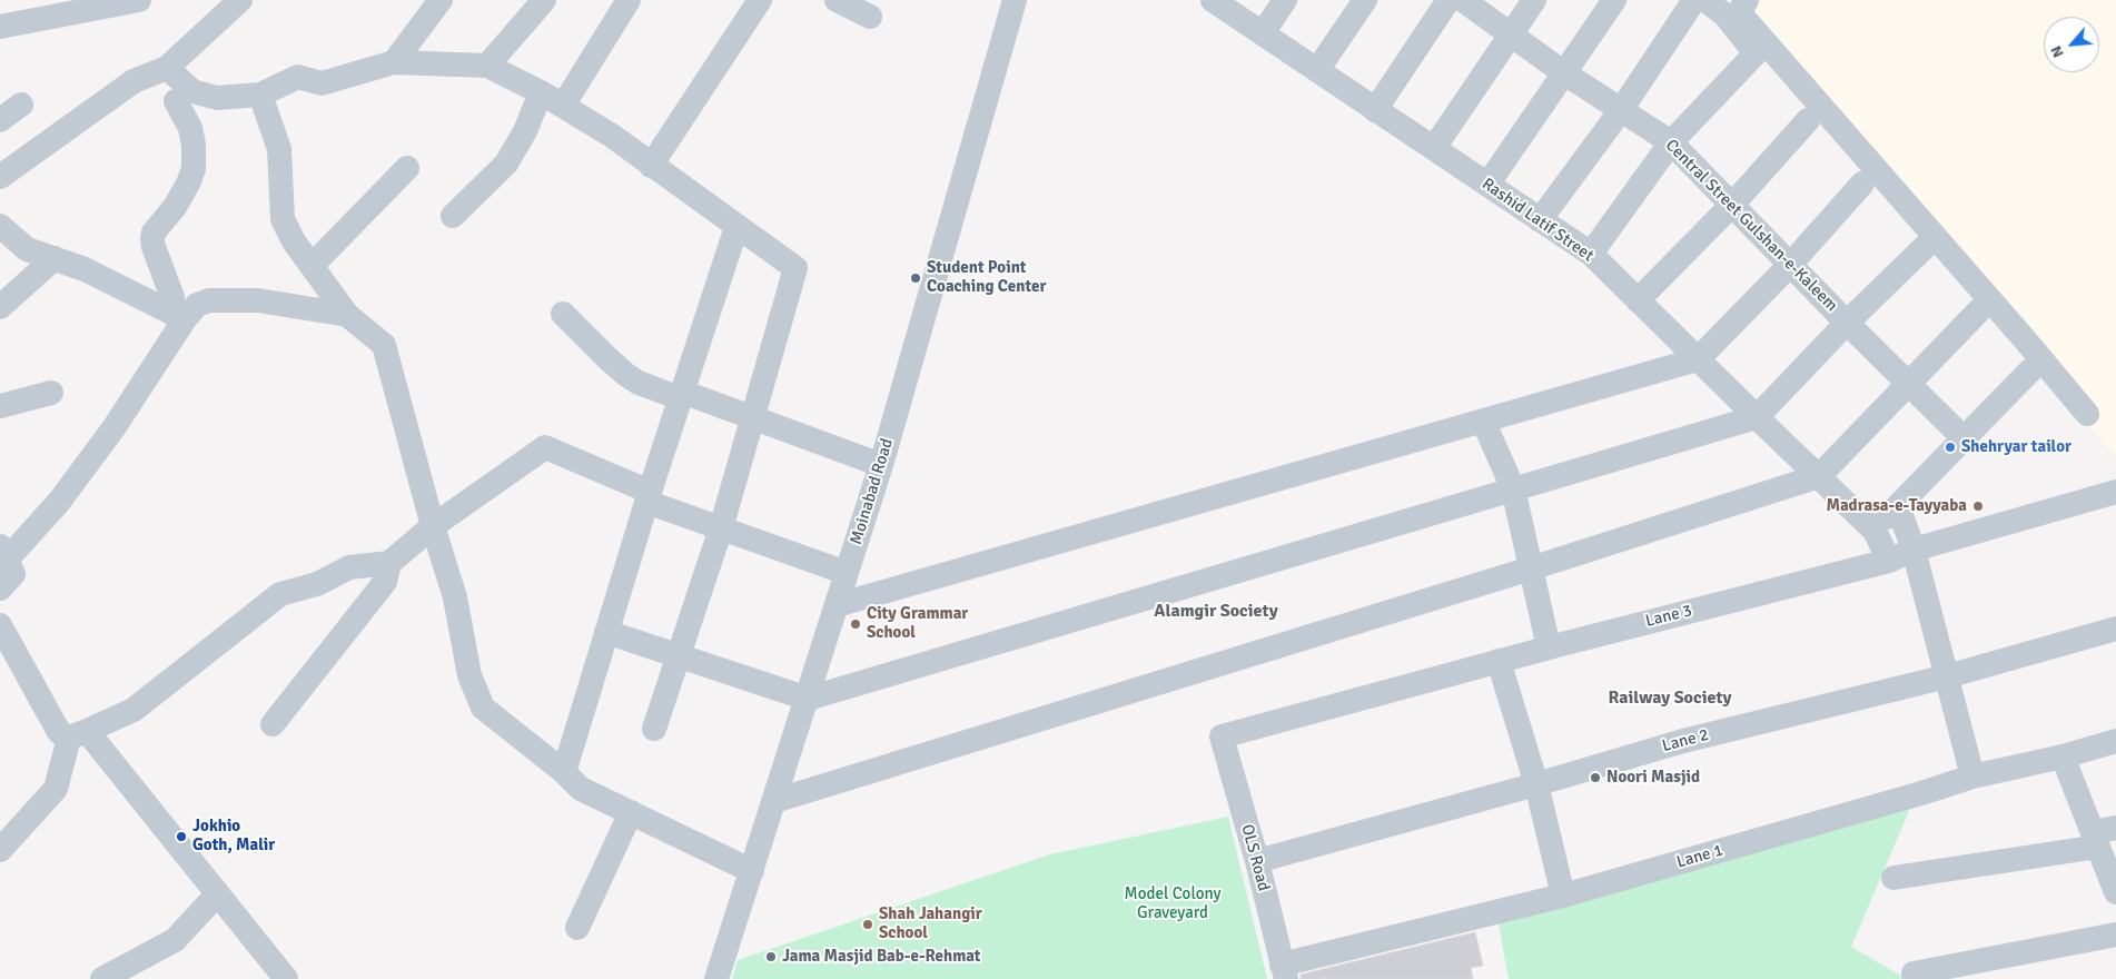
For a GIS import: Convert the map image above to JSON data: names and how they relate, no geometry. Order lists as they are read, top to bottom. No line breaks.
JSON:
{"streets":{"street":["Rashid Latif Street","Central Street Gulshan-e-Kaleem","Moinabad Road","Lane 3","Lane 2","Lane 1","OLS Road"]},"crossings":[["Rashid Latif Street","Lane 3"],["Lane 3","OLS Road"],["Lane 2","OLS Road"],["Lane 1","OLS Road"]],"districts":["Alamgir Society","Railway Society"],"parks":["Model Colony Graveyard"],"places":["Student Point Coaching Center","Shehryar tailor","Madrasa-e-Tayyaba","City Grammar School","Noori Masjid","Jokhio Goth, Malir","Shah Jahangir School","Jama Masjid Bab-e-Rehmat"],"north":"bottom left"}
